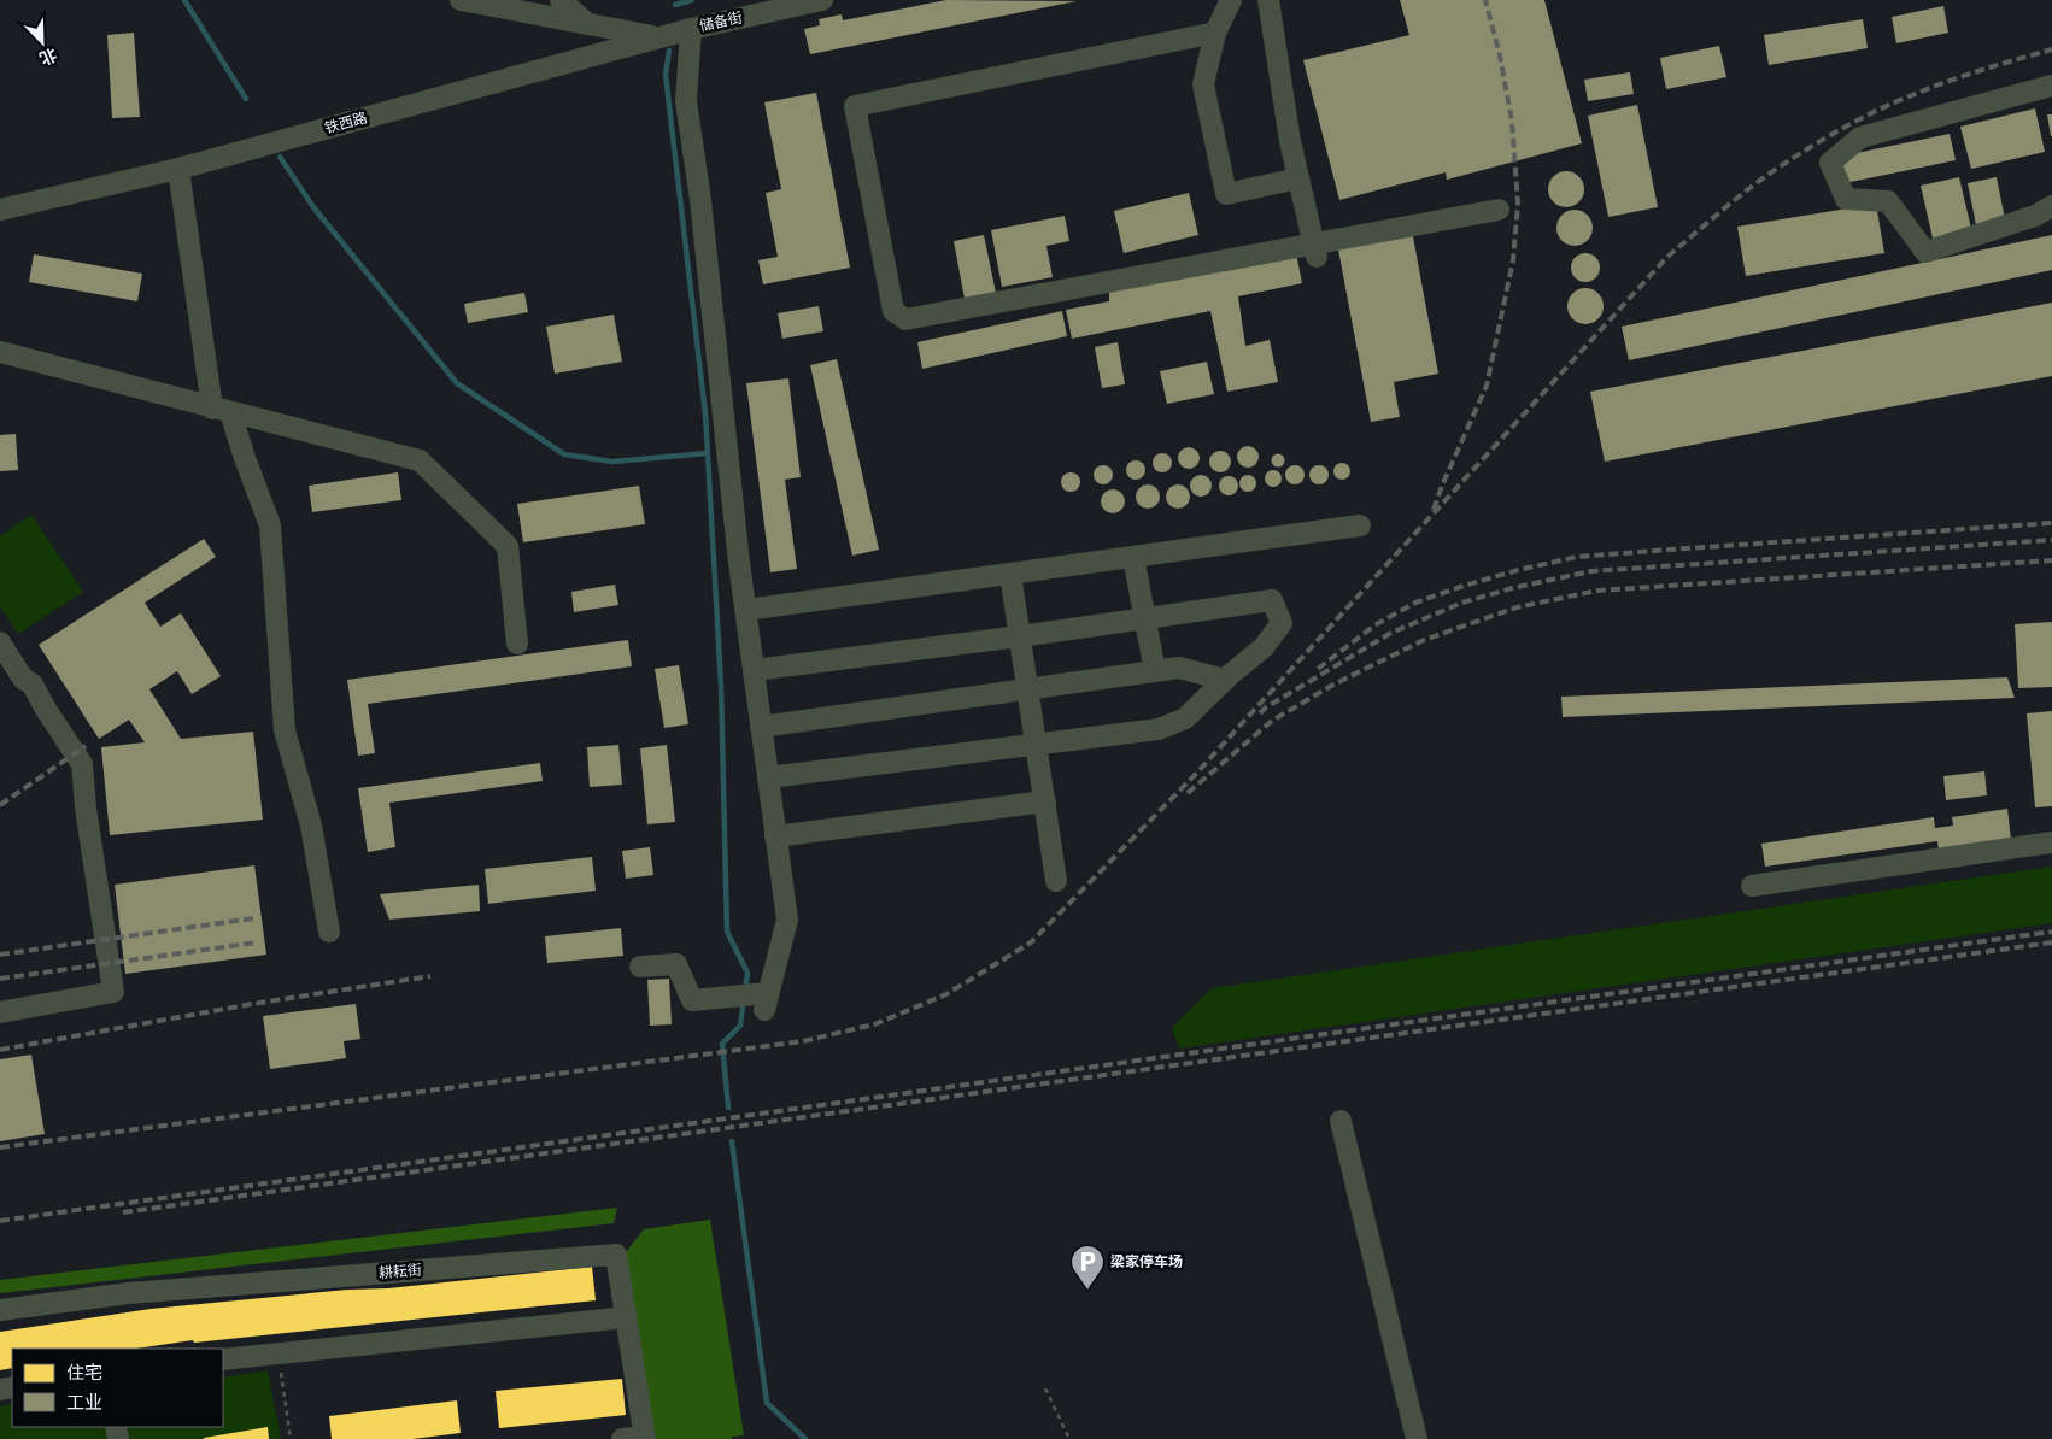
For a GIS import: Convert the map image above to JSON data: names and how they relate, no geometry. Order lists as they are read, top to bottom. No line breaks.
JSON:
{"streets":{"street":["储备街","铁西路","耕耘街"]},"crossings":[["储备街","铁西路"]],"places":{"parking":["梁家停车场"]},"legend":["住宅","工业"],"north":"bottom right"}
